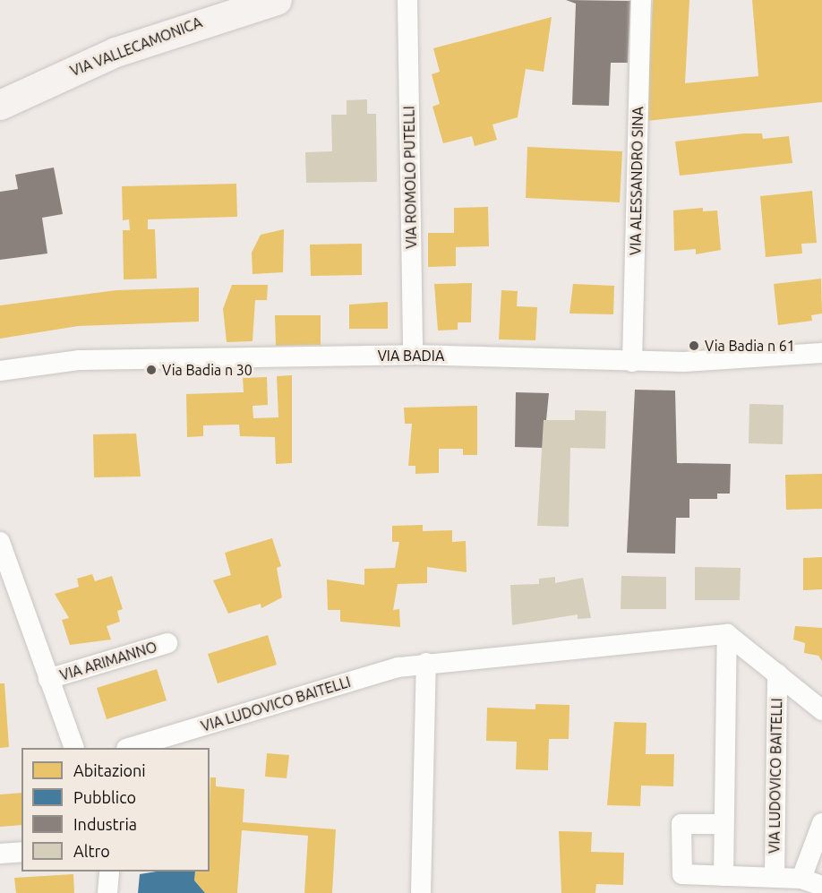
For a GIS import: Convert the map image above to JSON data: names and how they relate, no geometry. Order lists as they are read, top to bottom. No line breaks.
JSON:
{"streets":{"main road":["VIA VALLECAMONICA"],"street":["VIA ROMOLO PUTELLI","VIA ALESSANDRO SINA","VIA BADIA","VIA ARIMANNO","VIA LUDOVICO BAITELLI"]},"crossings":[["VIA ROMOLO PUTELLI","VIA BADIA"],["VIA ALESSANDRO SINA","VIA BADIA"]],"places":["Via Badia n 61","Via Badia n 30"],"legend":["Abitazioni","Pubblico","Industria","Altro"]}
